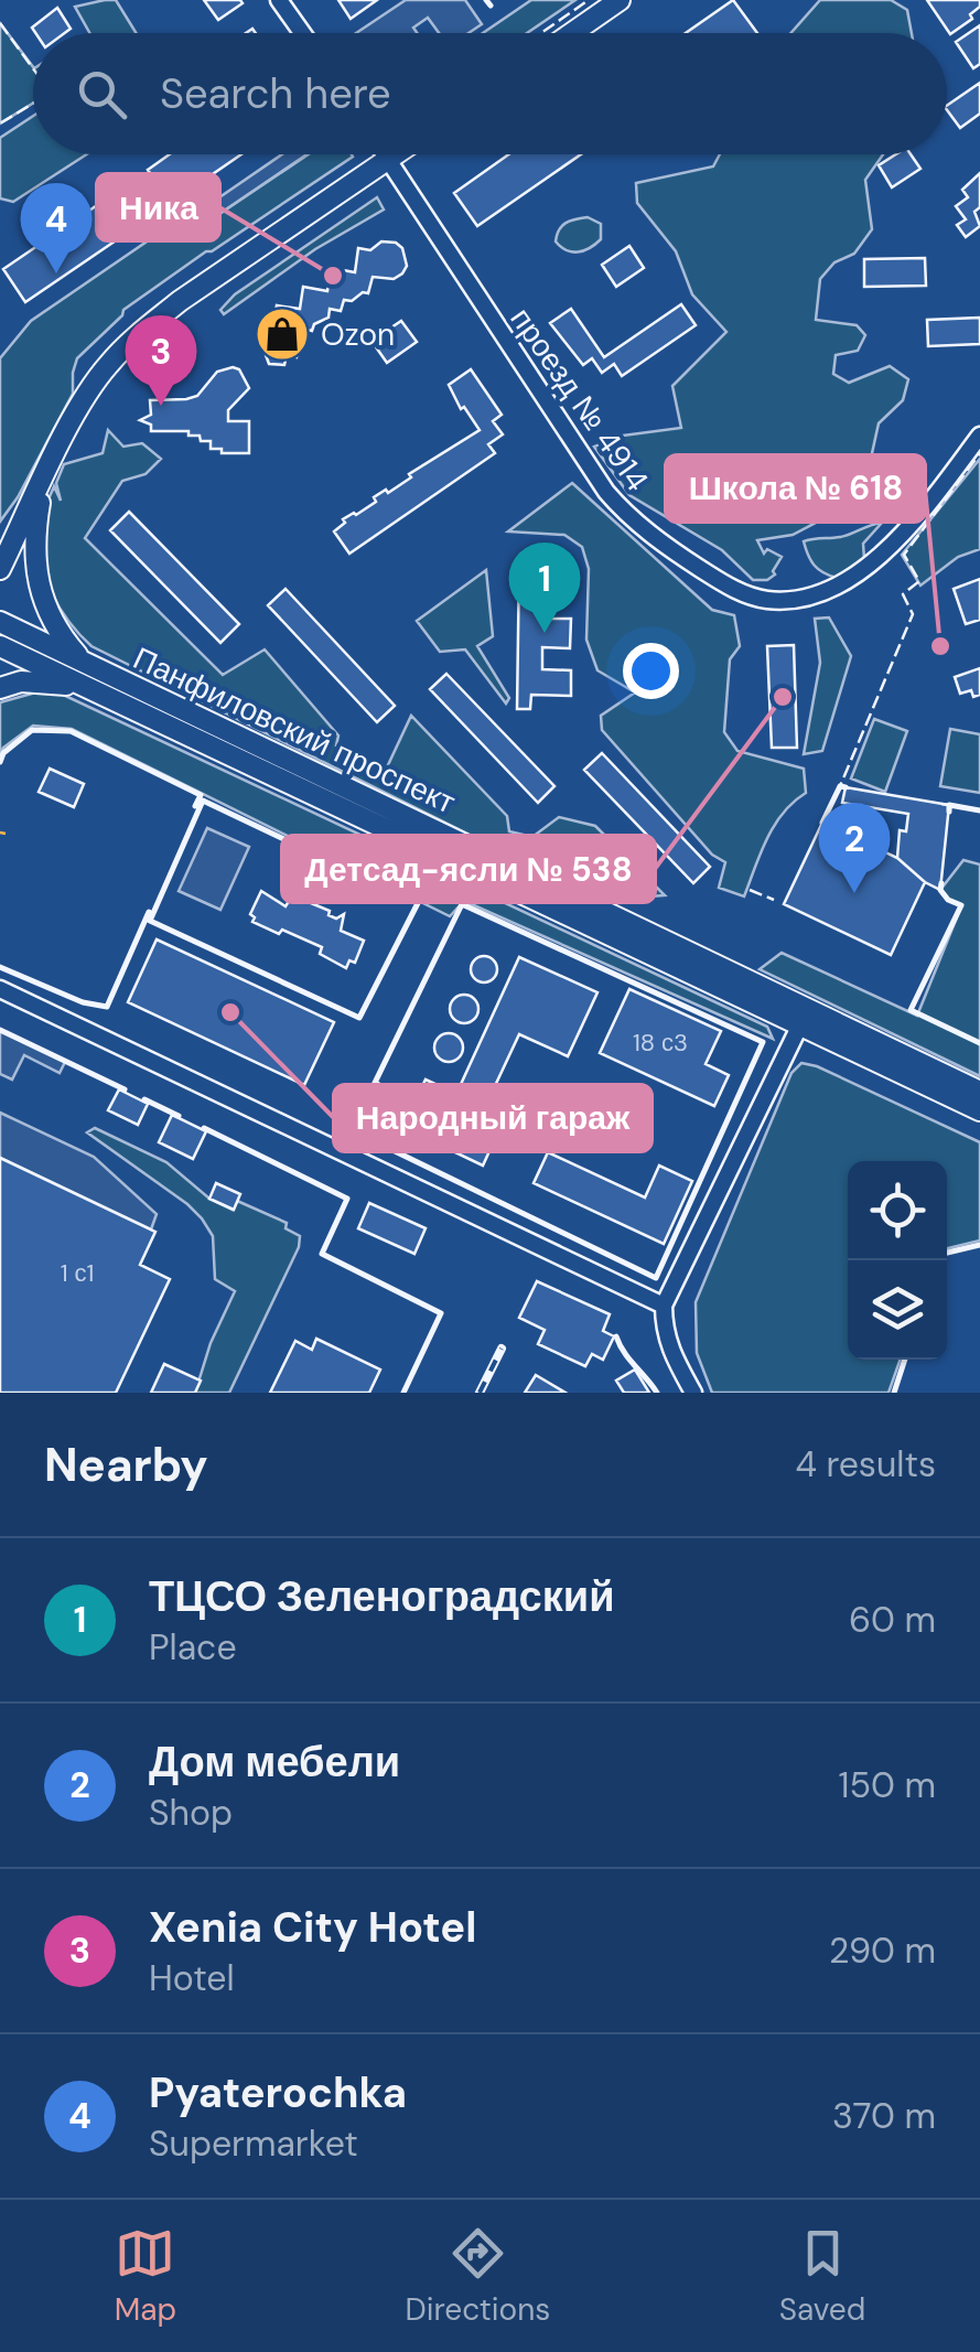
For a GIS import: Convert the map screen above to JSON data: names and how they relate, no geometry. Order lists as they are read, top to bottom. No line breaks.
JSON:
{"streets":{"main road":["Панфиловский проспект"],"street":["проезд № 4914"]},"places":{"other":["Ника","Школа № 618","Детсад-ясли № 538","Народный гараж"],"shop":["Ozon"]},"house_numbers":["18 с3","1 с1"],"page":{"search":"Search here","pins":["4","3","1","2"],"heading":["Nearby","4 results"],"list":[{"mark":"1","name":"ТЦСО Зеленоградский","note":"Place","value":"60 m"},{"mark":"2","name":"Дом мебели","note":"Shop","value":"150 m"},{"mark":"3","name":"Xenia City Hotel","note":"Hotel","value":"290 m"},{"mark":"4","name":"Pyaterochka","note":"Supermarket","value":"370 m"}],"nav":["Map","Directions","Saved"]}}
